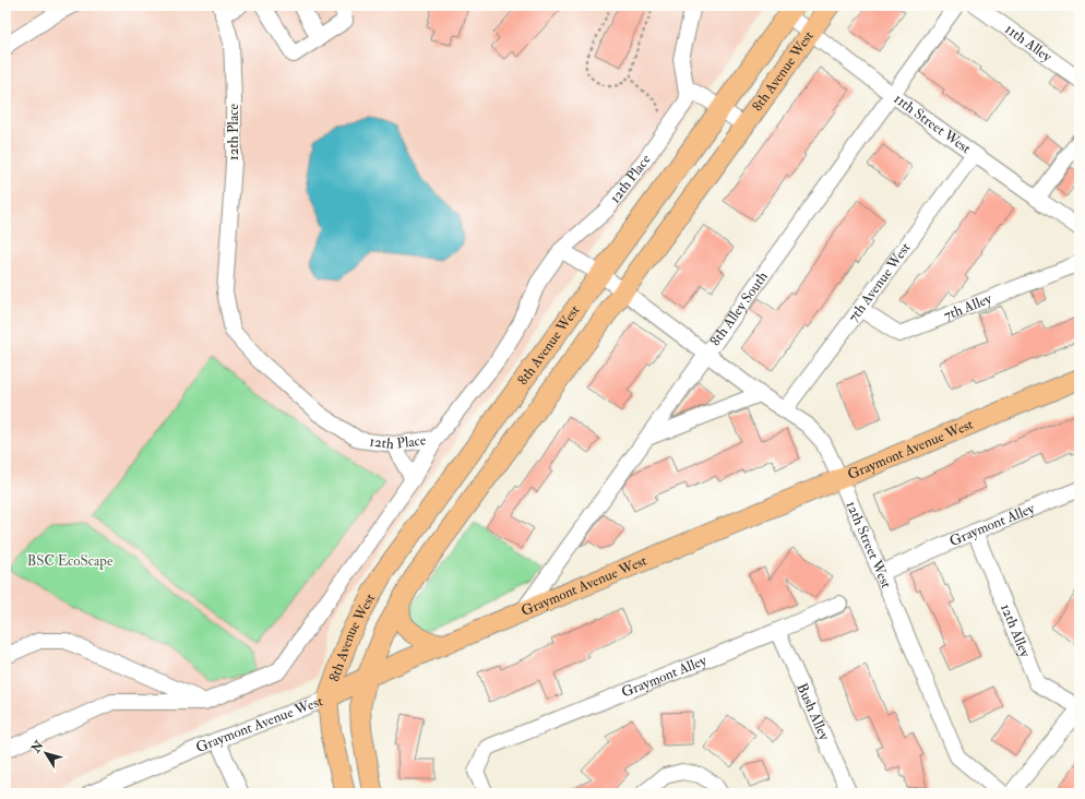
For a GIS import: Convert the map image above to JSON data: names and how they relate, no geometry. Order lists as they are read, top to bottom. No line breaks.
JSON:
{"streets":{"main road":["8th Avenue West","Graymont Avenue West"],"street":["11th Alley","11th Street West","12th Place","7th Avenue West","7th Alley","8th Alley South","Graymont Alley","12th Street West","12th Alley","Bush Alley"]},"crossings":[["8th Avenue West","11th Street West"],["8th Avenue West","Graymont Avenue West"],["8th Avenue West","12th Street West"],["11th Street West","7th Avenue West"],["11th Street West","8th Alley South"],["12th Place","12th Street West"],["7th Avenue West","7th Alley"],["7th Avenue West","12th Street West"],["8th Alley South","Graymont Avenue West"],["8th Alley South","12th Street West"],["Graymont Avenue West","12th Street West"],["Graymont Alley","12th Street West"],["Graymont Alley","12th Alley"],["Graymont Alley","Bush Alley"]],"parks":["BSC EcoScape"],"north":"top left"}
